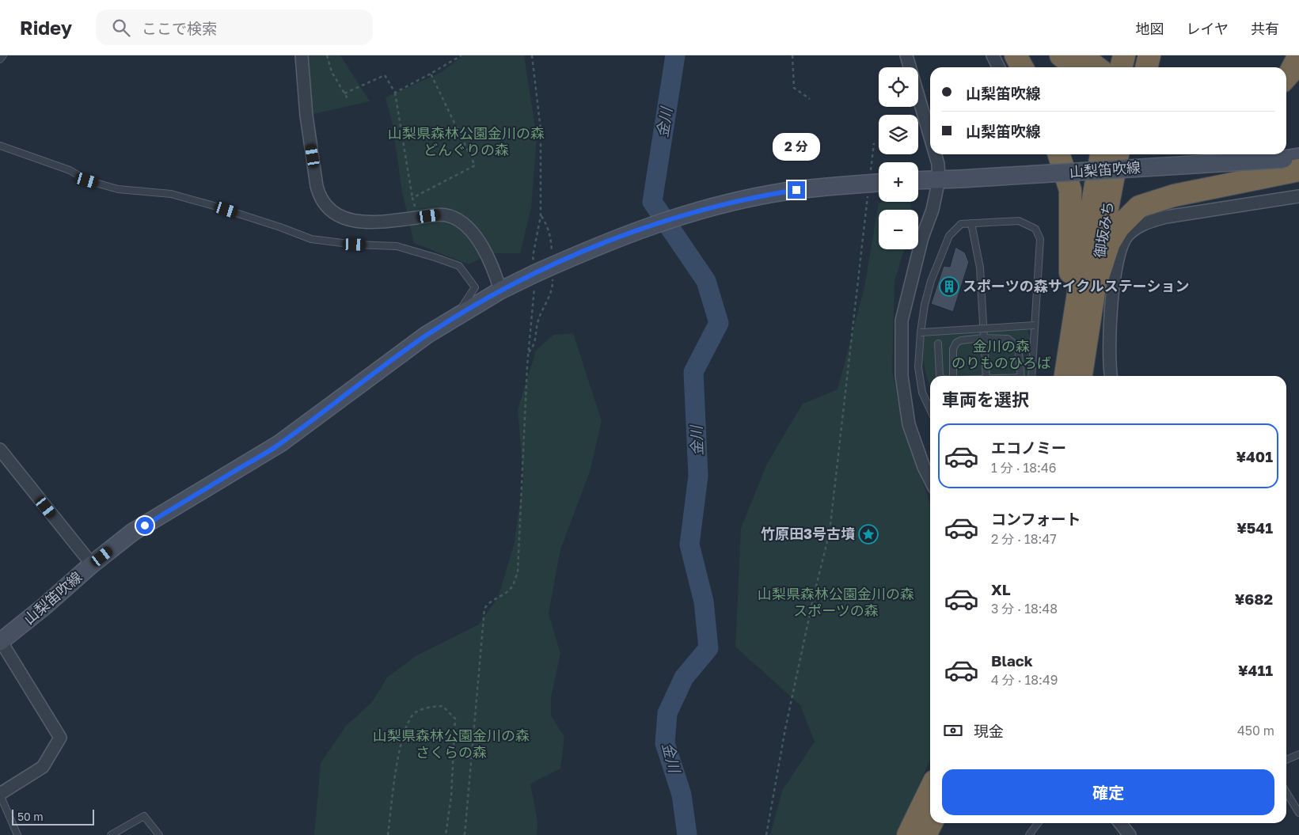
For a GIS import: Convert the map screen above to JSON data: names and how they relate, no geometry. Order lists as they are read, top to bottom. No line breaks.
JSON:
{"streets":{"highway":["御坂みち"],"main road":["山梨笛吹線"]},"water":["金川"],"parks":["山梨県森林公園金川の森 どんぐりの森","金川の森 のりものひろば","山梨県森林公園金川の森 スポーツの森","山梨県森林公園金川の森 さくらの森"],"places":{"building":["スポーツの森サイクルステーション"],"place":["竹原田3号古墳"]},"scale_bar":"50 m","page":{"header":"Ridey","search":"ここで検索","nav":["地図","レイヤ","共有"],"map_buttons":["+","−"],"banner":["山梨笛吹線","山梨笛吹線"],"bubble":"2 分","heading":"車両を選択","list":[{"name":"エコノミー","note":"1 分 · 18:46","value":"¥401"},{"name":"コンフォート","note":"2 分 · 18:47","value":"¥541"},{"name":"XL","note":"3 分 · 18:48","value":"¥682"},{"name":"Black","note":"4 分 · 18:49","value":"¥411"}],"pay":["現金","450 m"],"buttons":"確定","scale":"50 m"}}
